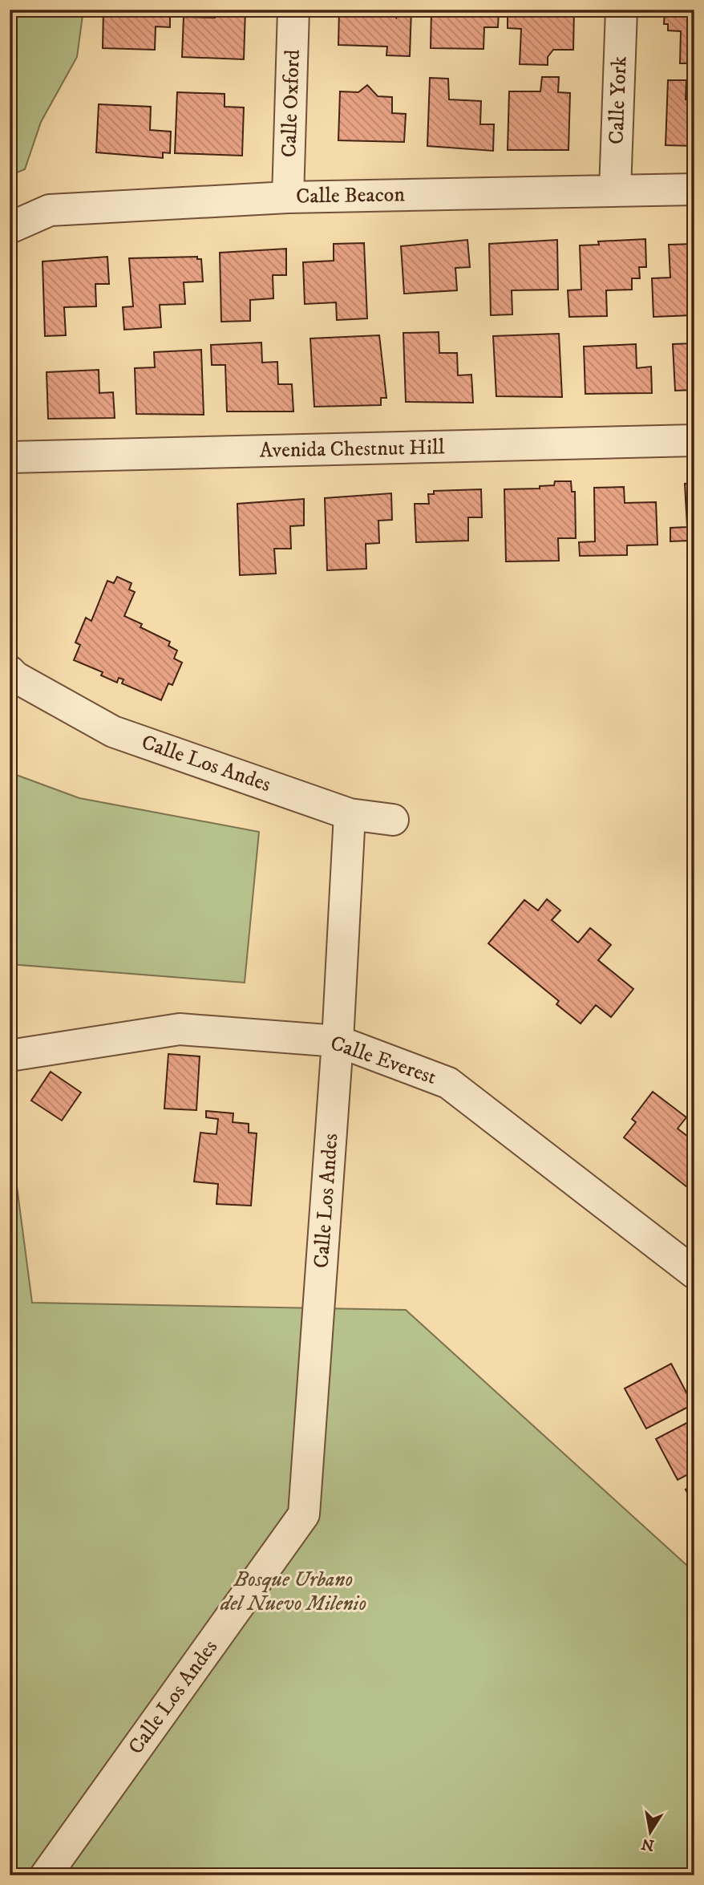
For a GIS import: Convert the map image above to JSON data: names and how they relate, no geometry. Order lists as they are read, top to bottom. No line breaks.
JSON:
{"streets":{"street":["Calle York","Calle Oxford","Calle Beacon","Avenida Chestnut Hill","Calle Los Andes","Calle Everest"]},"crossings":[["Calle York","Calle Beacon"],["Calle Oxford","Calle Beacon"],["Calle Los Andes","Calle Everest"]],"parks":["Bosque Urbano del Nuevo Milenio"],"north":"bottom"}
